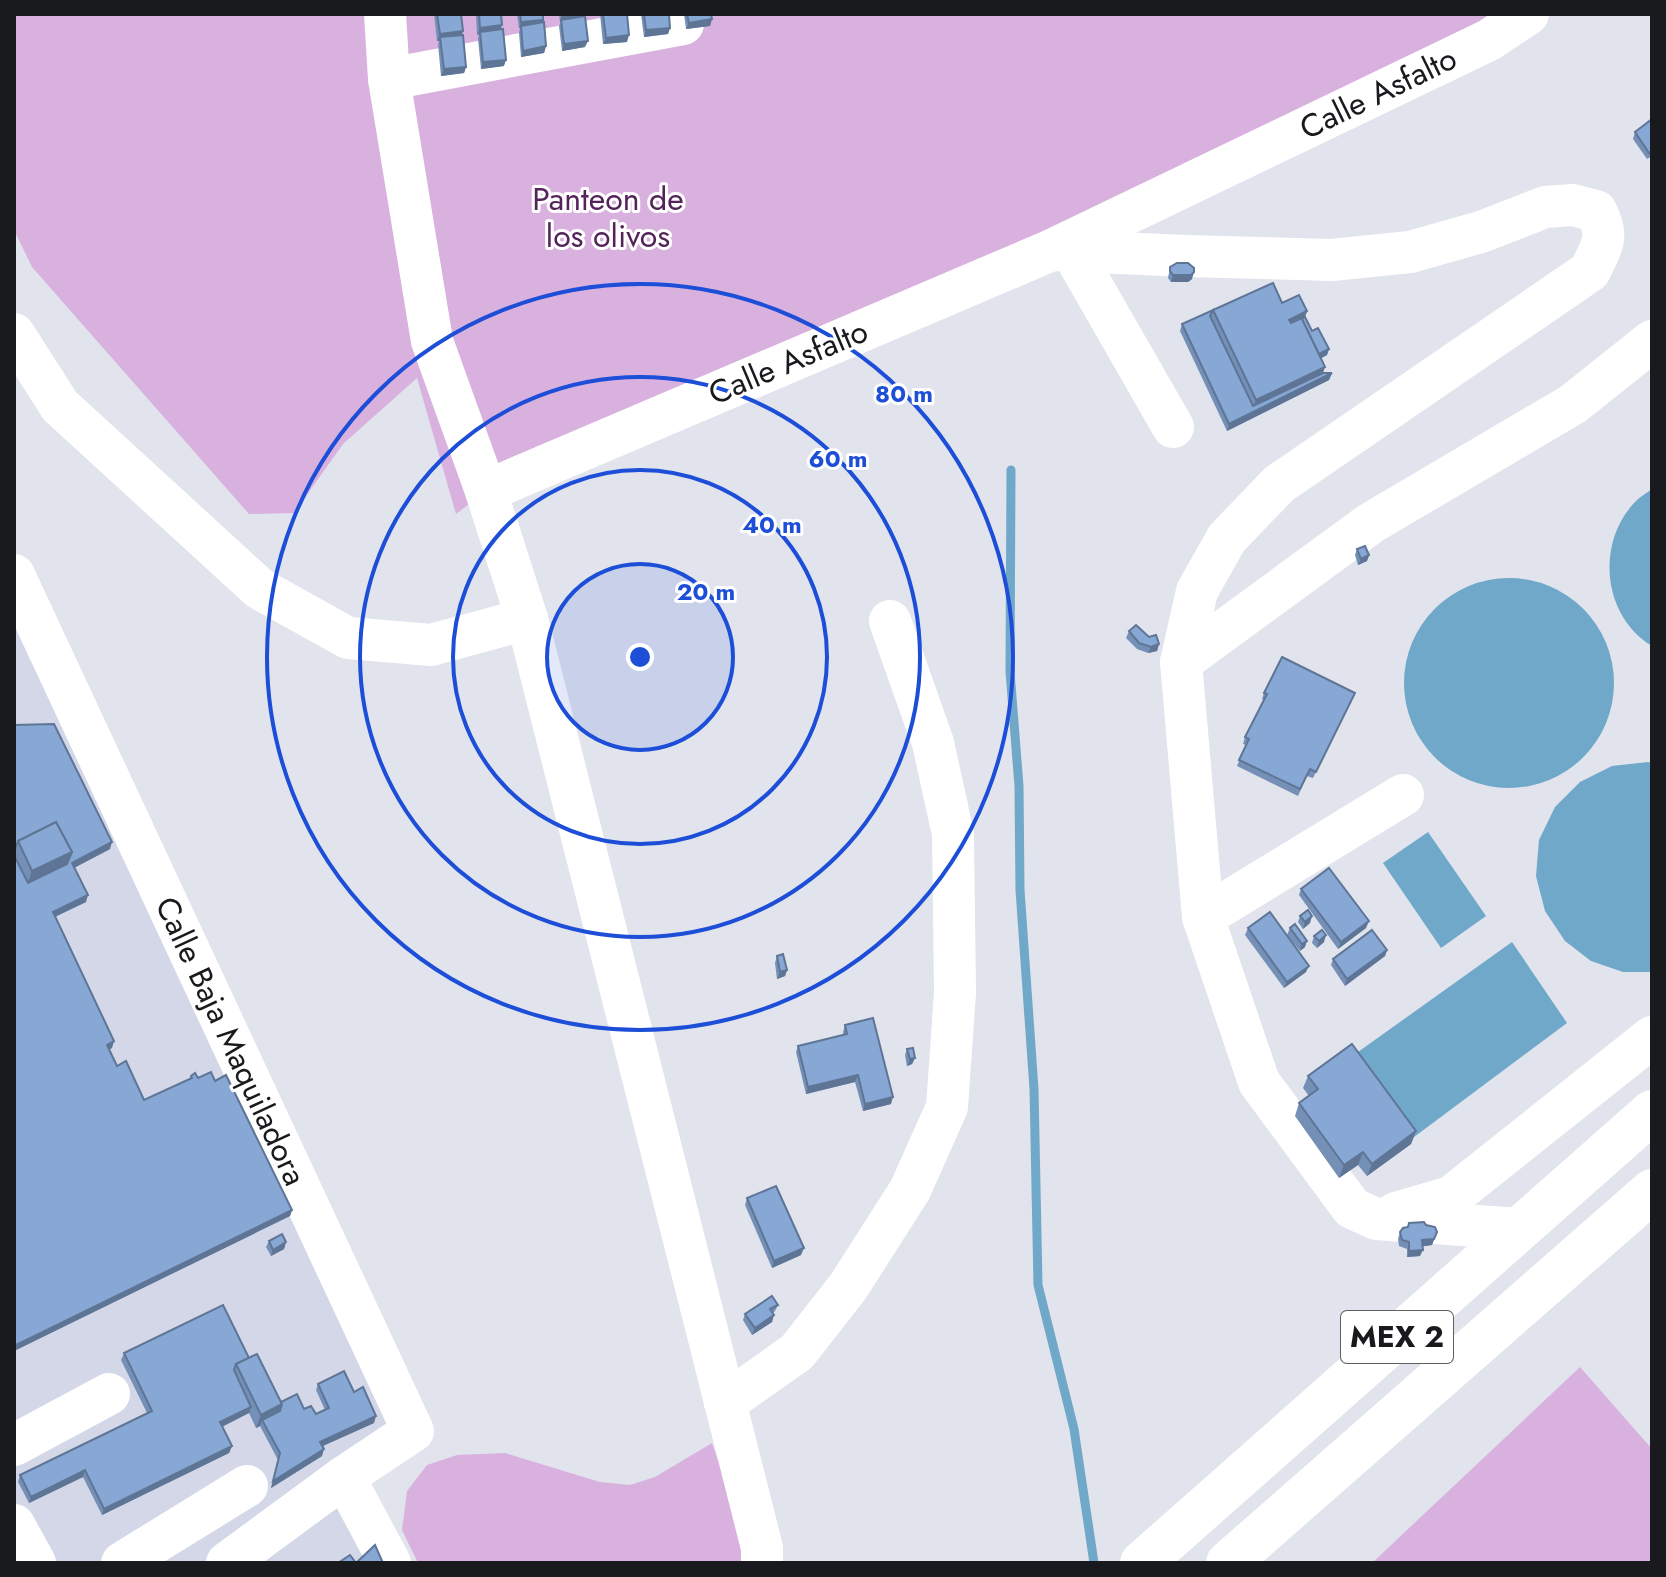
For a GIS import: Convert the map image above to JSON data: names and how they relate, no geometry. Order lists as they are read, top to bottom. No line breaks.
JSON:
{"streets":{"highway":["MEX 2"],"street":["Calle Asfalto","Calle Baja Maquiladora"]},"parks":["Panteon de los olivos"],"rings":["80 m","60 m","40 m","20 m"]}
